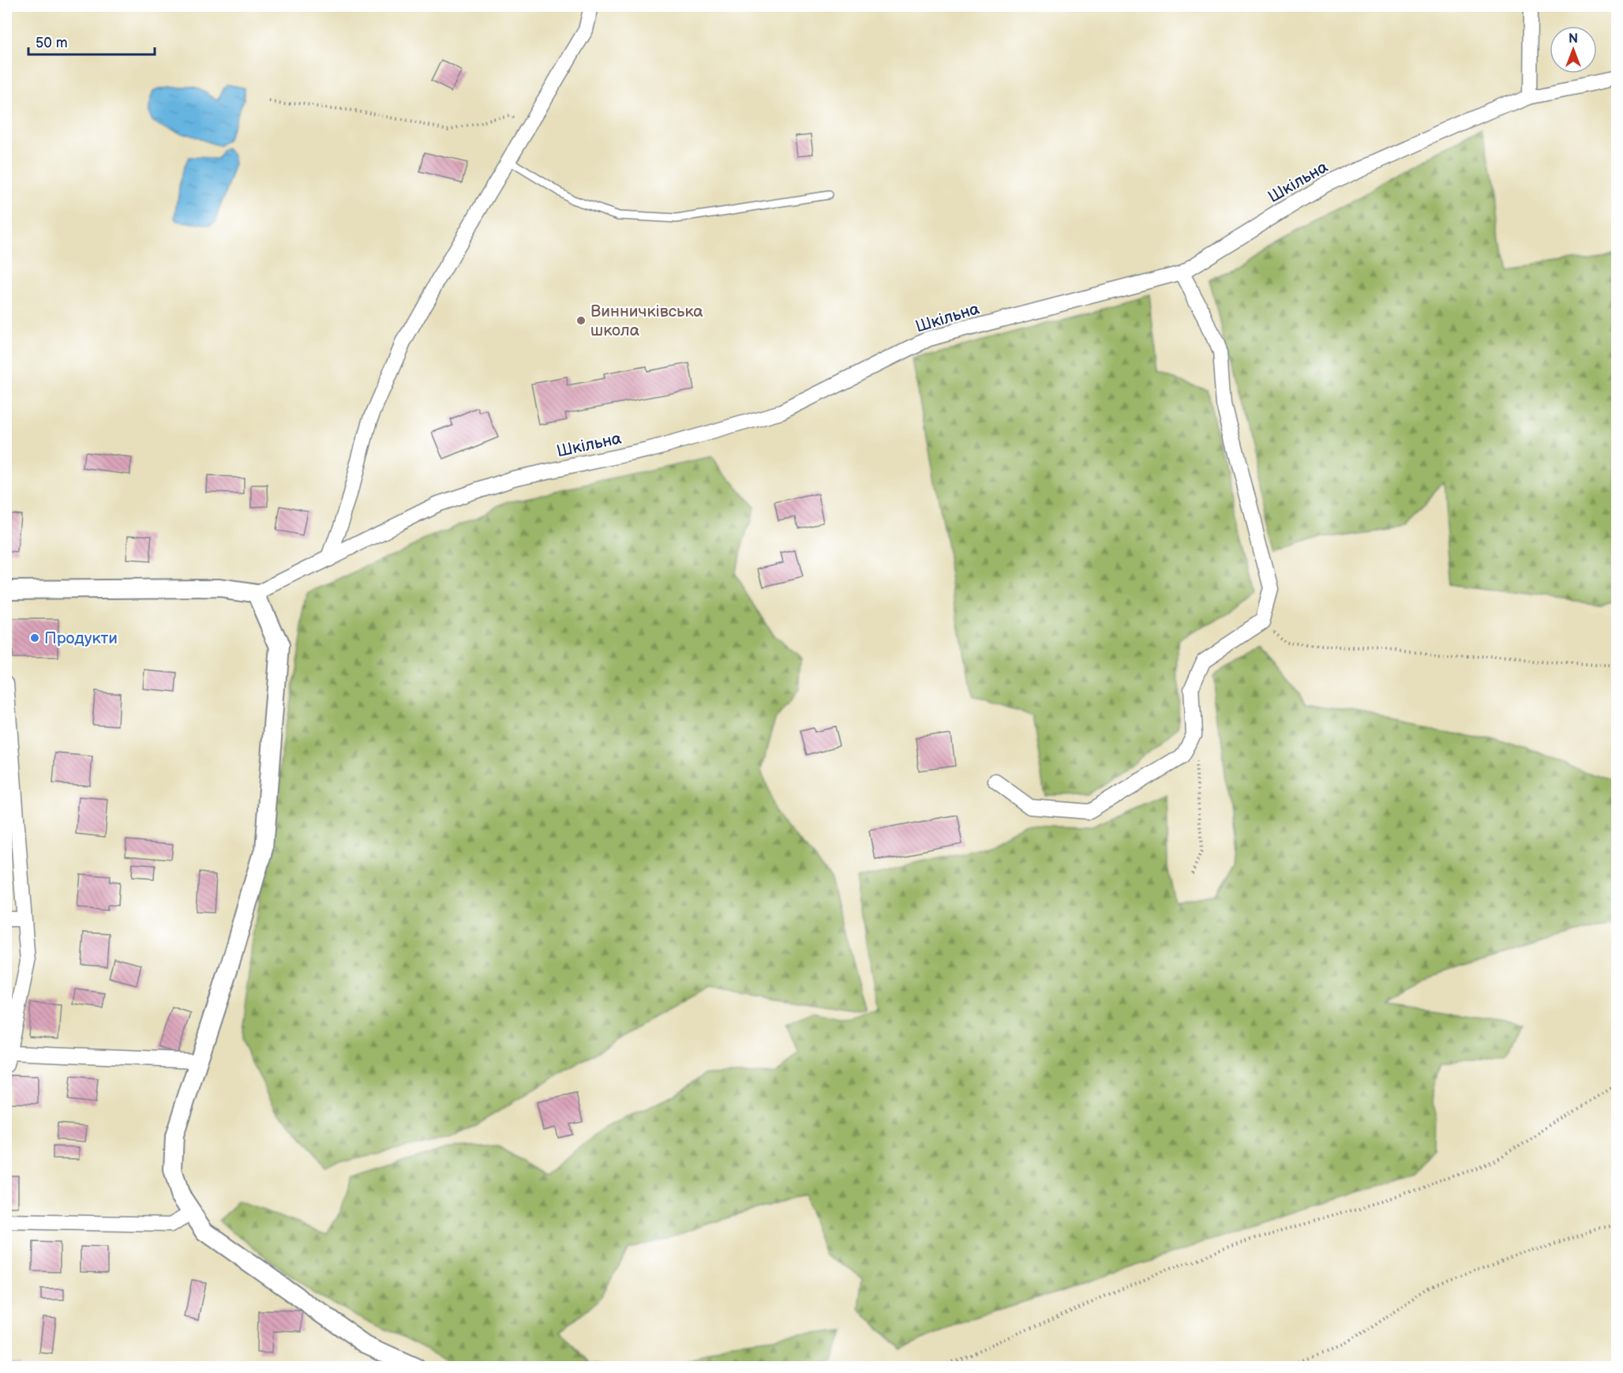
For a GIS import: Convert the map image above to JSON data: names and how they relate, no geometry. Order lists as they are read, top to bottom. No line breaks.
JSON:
{"streets":{"street":["Шкільна"]},"places":["Винничківська школа","Продукти"],"scale_bar":"50 m","north":"top"}
